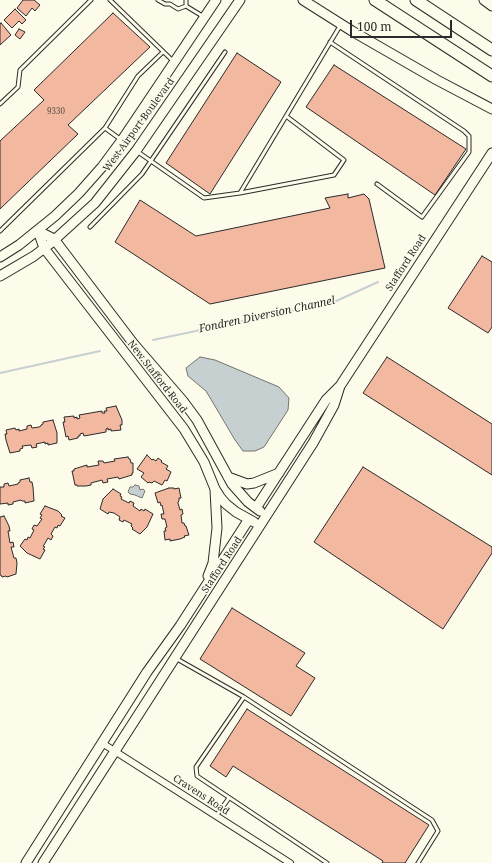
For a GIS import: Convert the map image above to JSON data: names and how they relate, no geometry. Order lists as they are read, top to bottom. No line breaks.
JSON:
{"streets":{"main road":["West Airport Boulevard","Stafford Road","New Stafford Road"],"street":["Cravens Road"]},"crossings":[["West Airport Boulevard","New Stafford Road"],["Stafford Road","New Stafford Road"],["Stafford Road","Cravens Road"]],"water":["Fondren Diversion Channel"],"house_numbers":["9330"],"scale_bar":"100 m"}
